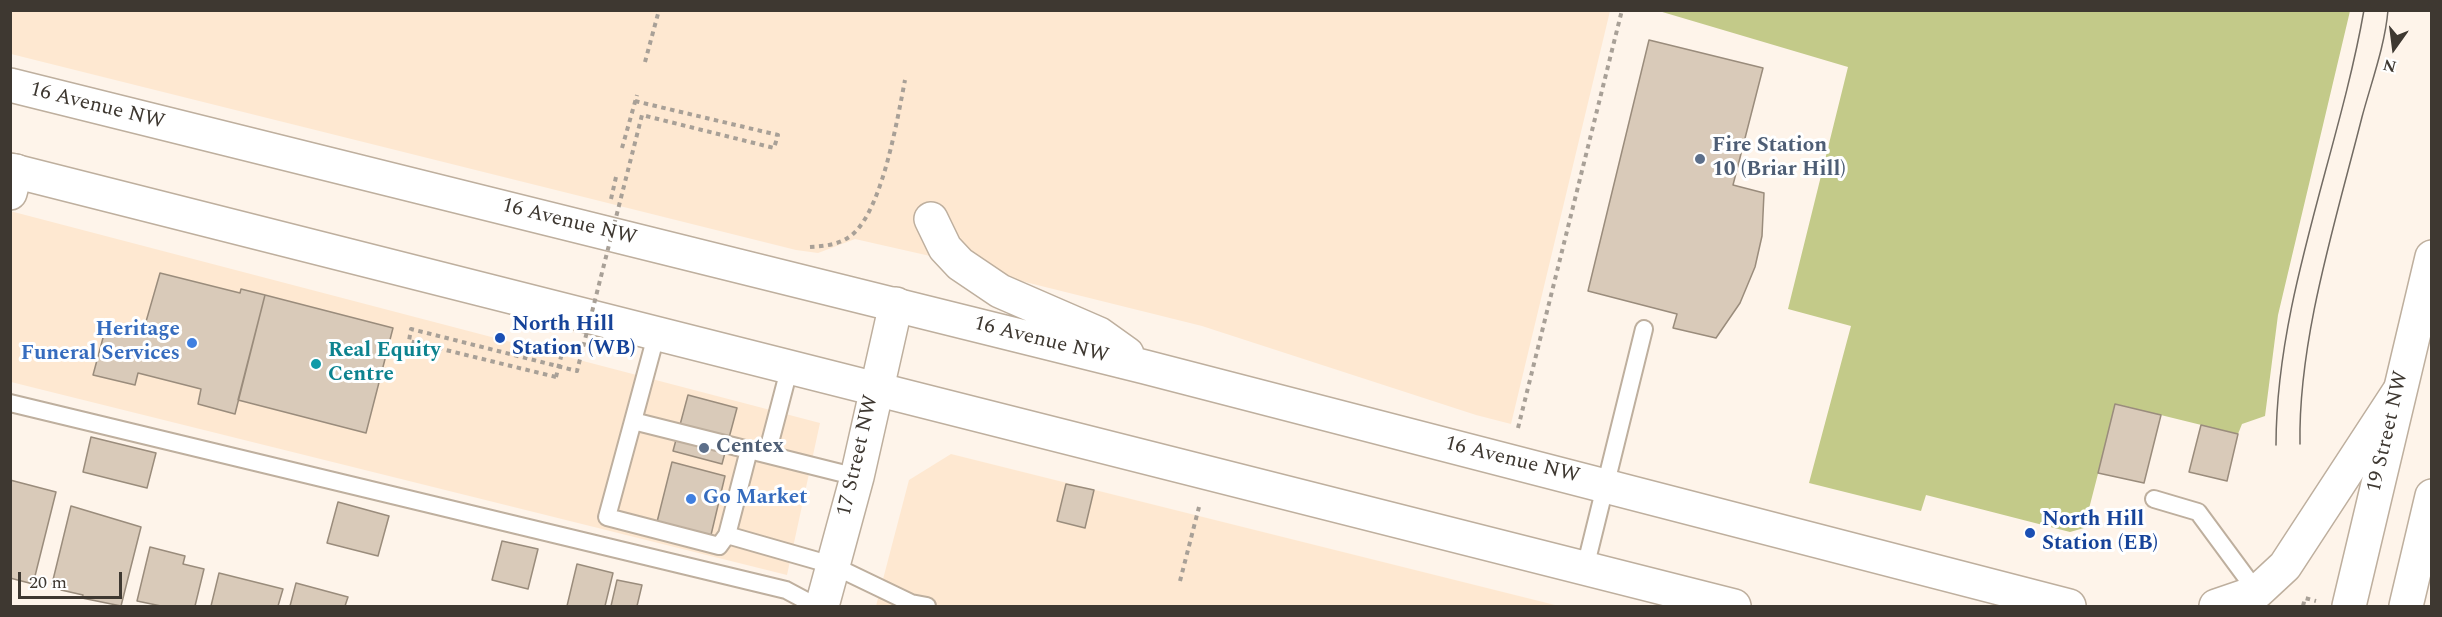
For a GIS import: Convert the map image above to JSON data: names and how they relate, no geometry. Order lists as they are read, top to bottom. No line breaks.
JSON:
{"streets":{"main road":["16 Avenue NW","19 Street NW","17 Street NW"]},"crossings":[["16 Avenue NW","17 Street NW"]],"places":["Fire Station 10 (Briar Hill)","North Hill Station (WB)","Heritage Funeral Services","Real Equity Centre","Centex","Go Market","North Hill Station (EB)"],"scale_bar":"20 m","north":"bottom"}
